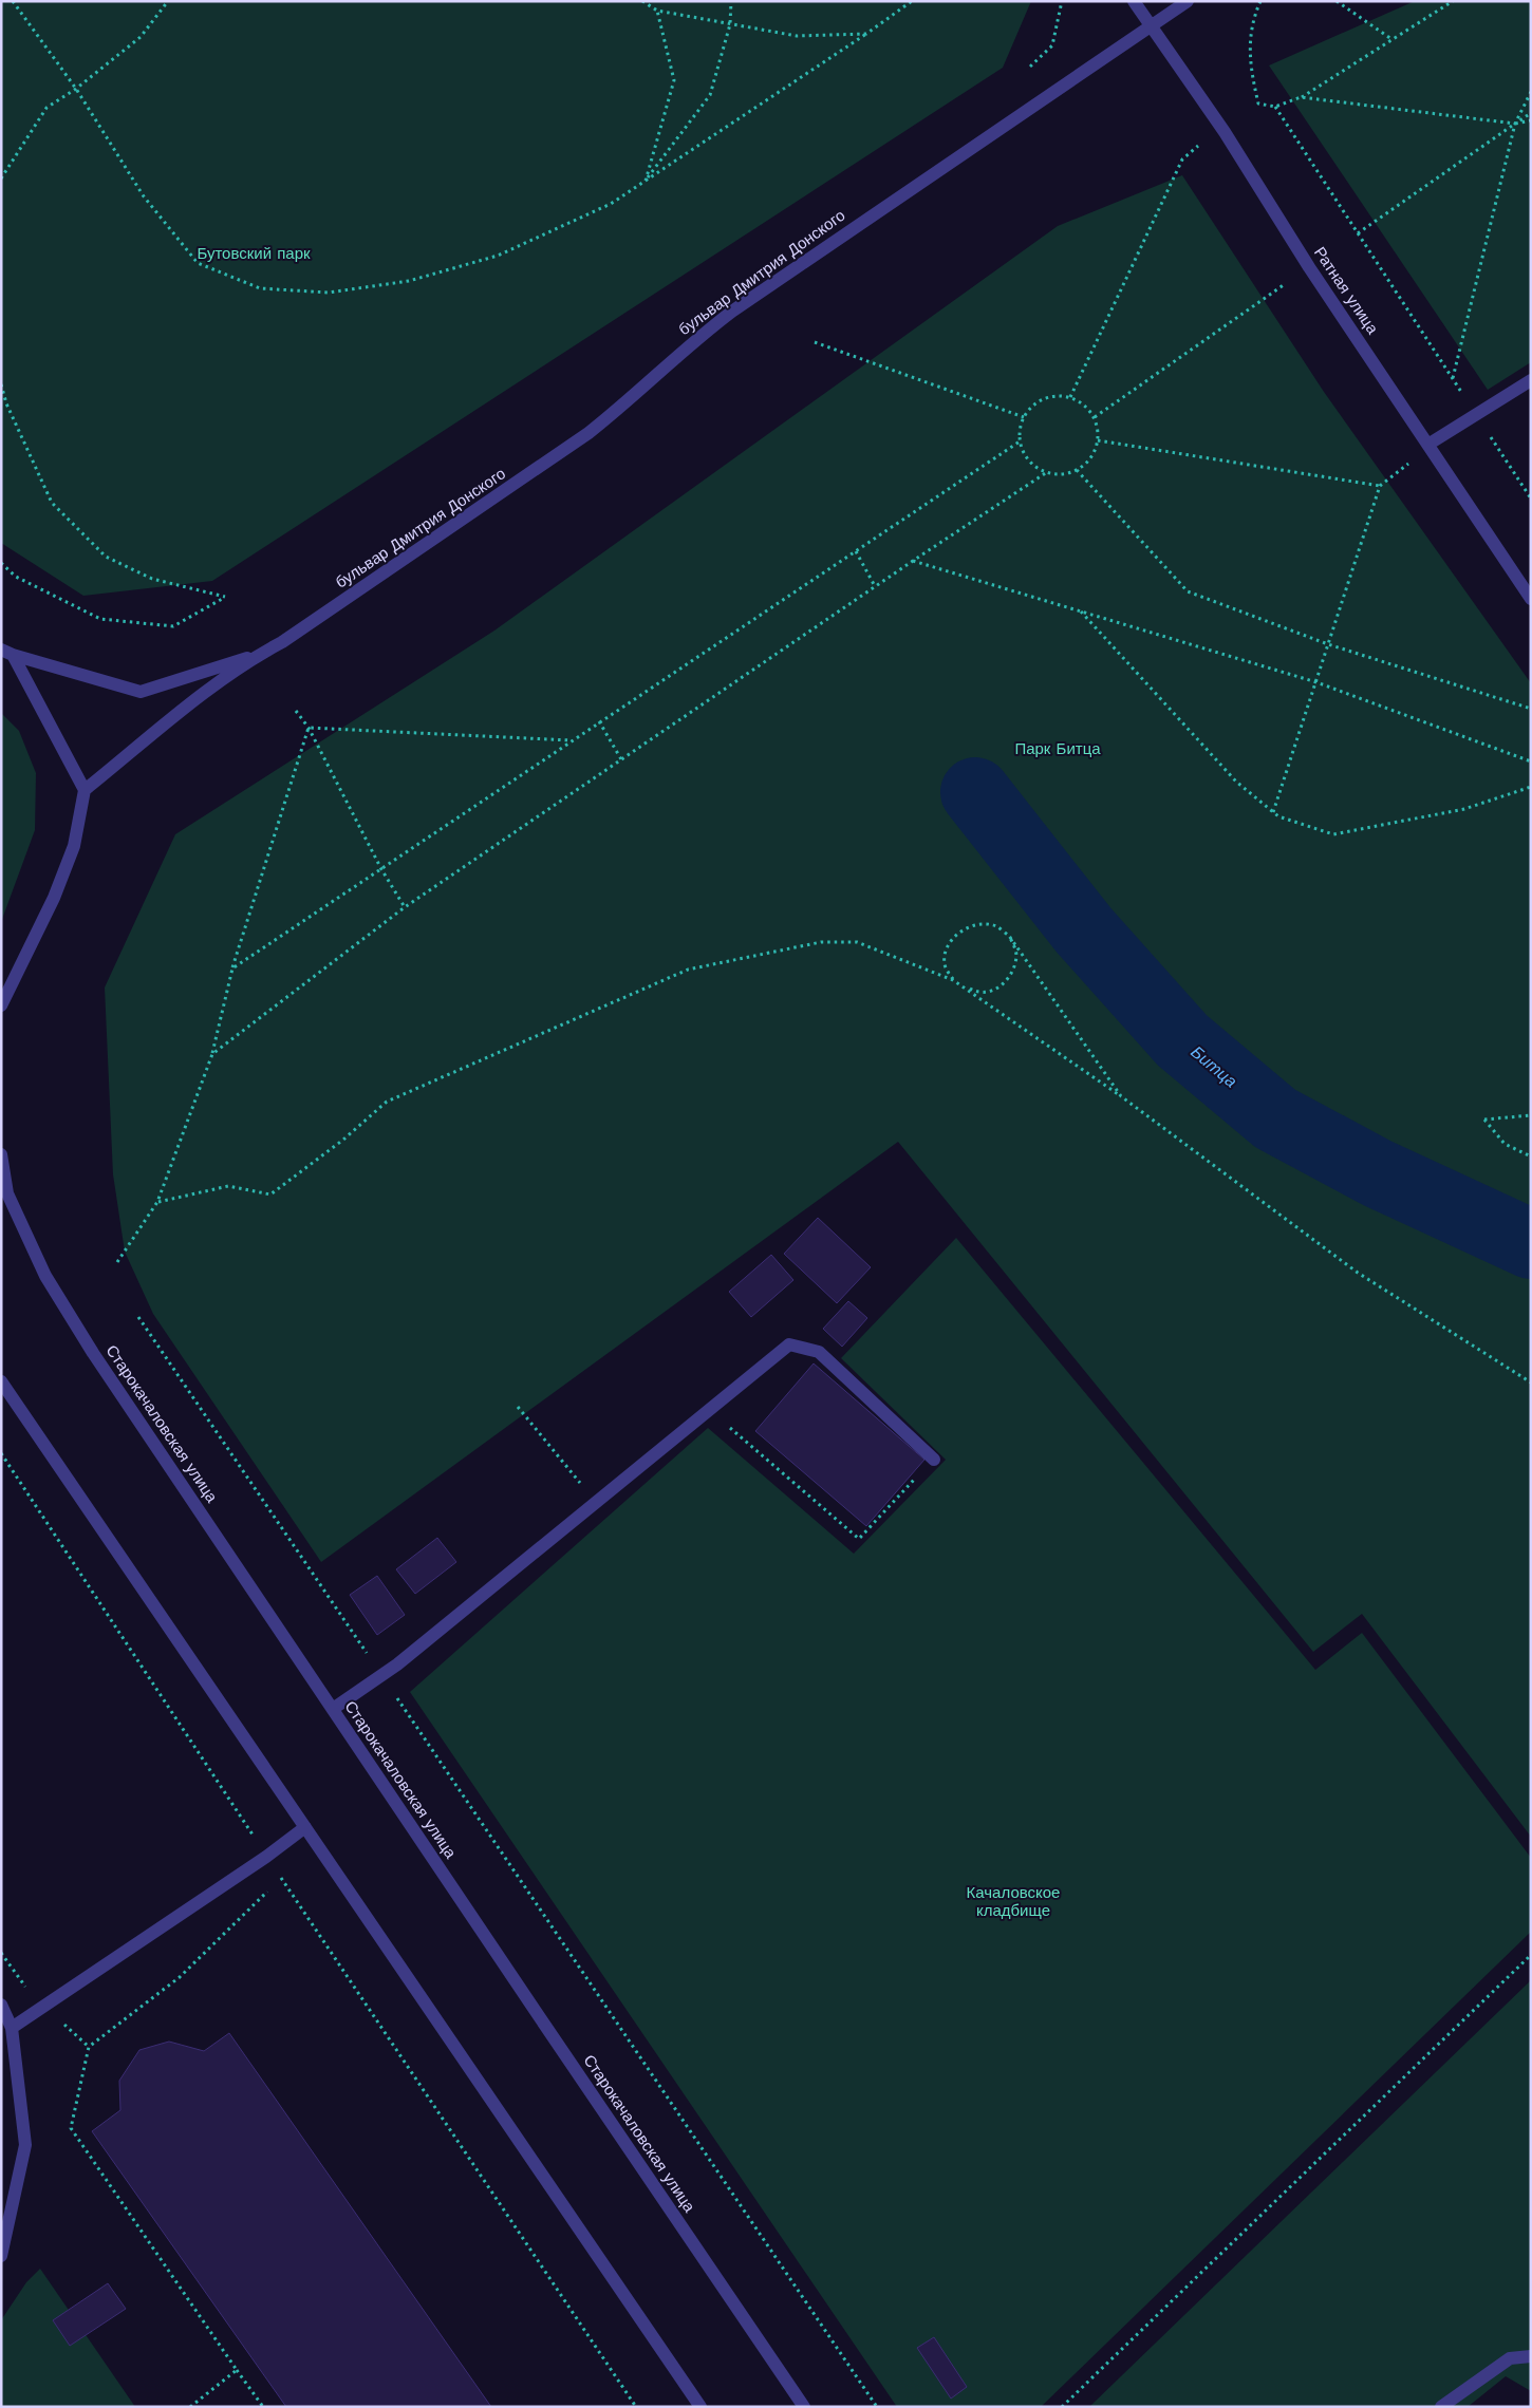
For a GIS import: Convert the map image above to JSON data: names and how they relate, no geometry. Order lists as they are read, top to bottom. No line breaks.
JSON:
{"streets":{"street":["бульвар Дмитрия Донского","Ратная улица","Старокачаловская улица"]},"crossings":[["бульвар Дмитрия Донского","Ратная улица"]],"water":["Битца"],"parks":["Бутовский парк","Парк Битца","Качаловское кладбище"]}
